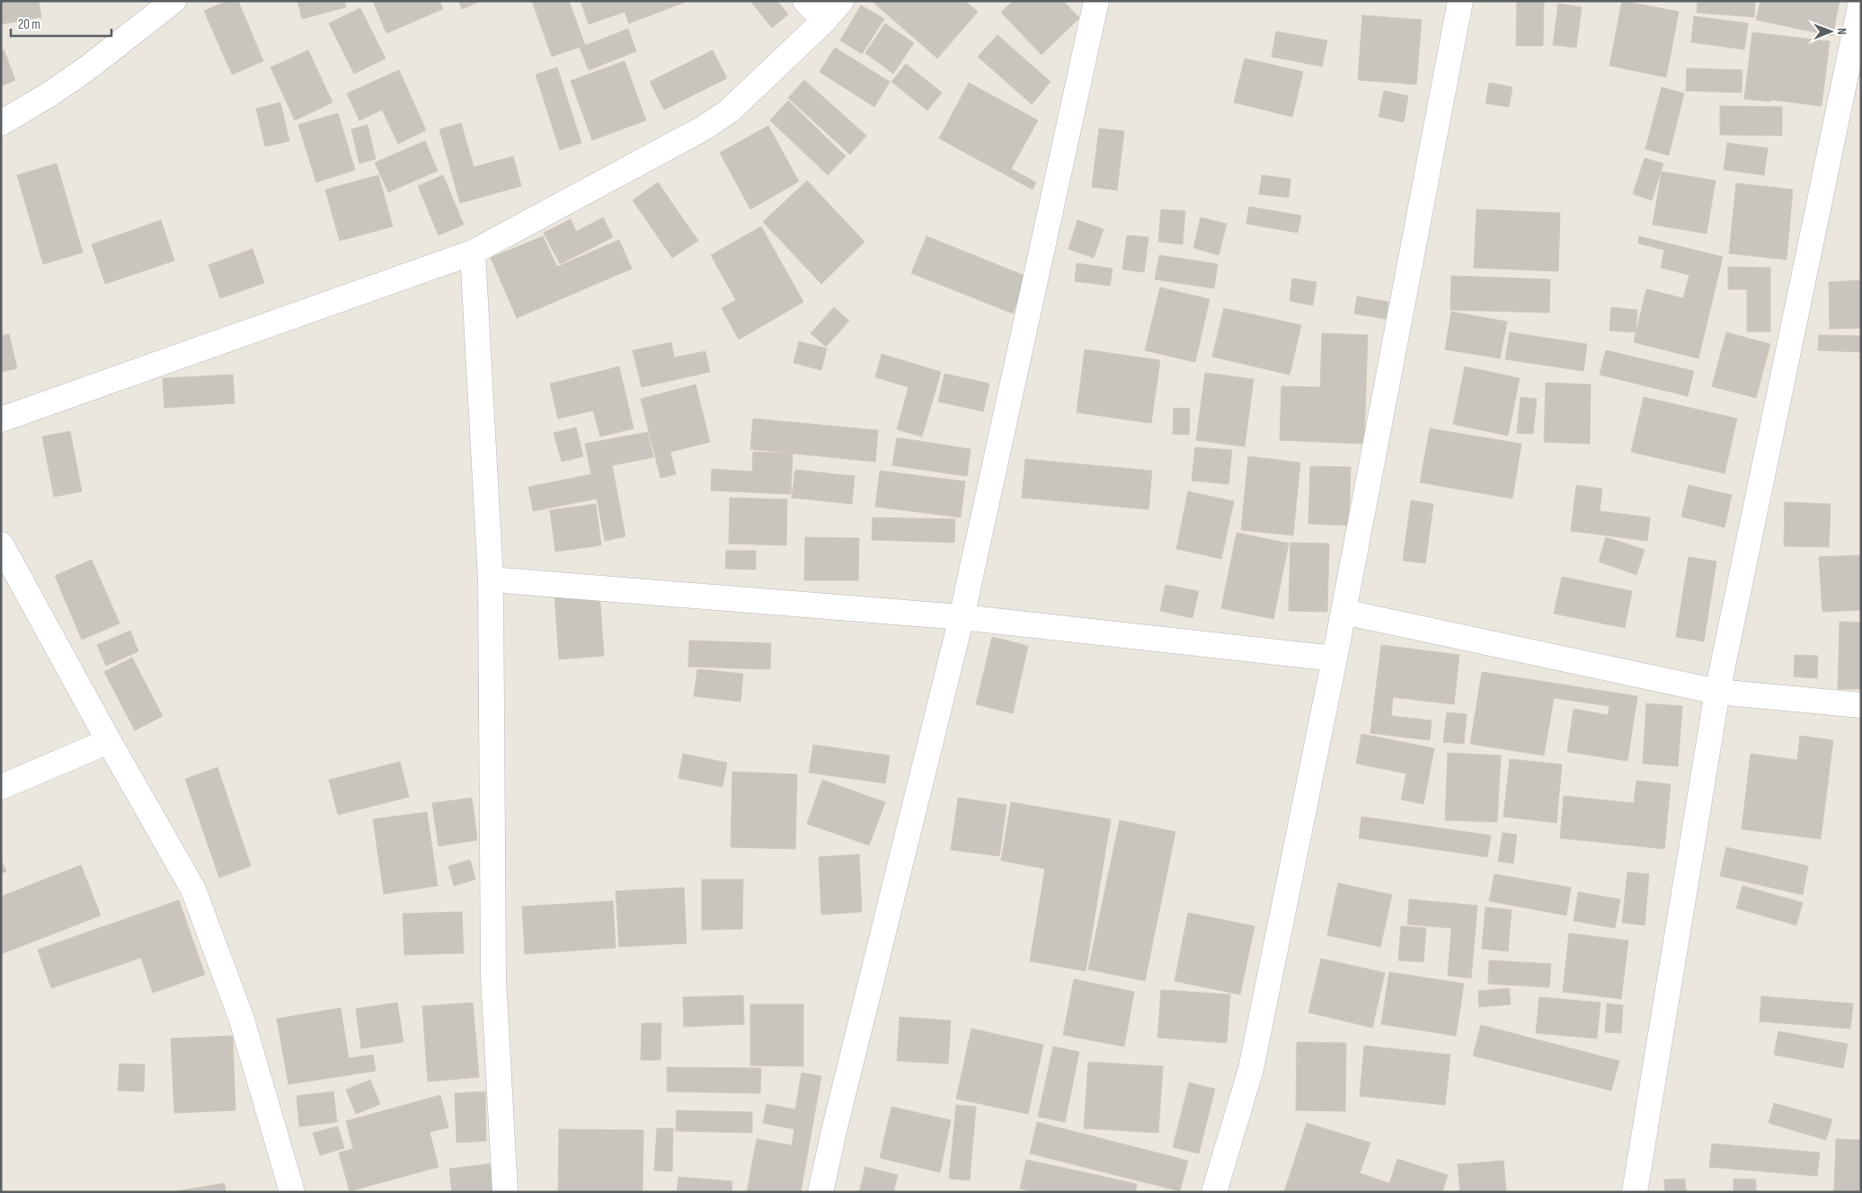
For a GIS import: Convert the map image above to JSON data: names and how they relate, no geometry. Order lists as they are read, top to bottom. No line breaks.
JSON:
{"scale_bar":"20 m","north":"right"}
